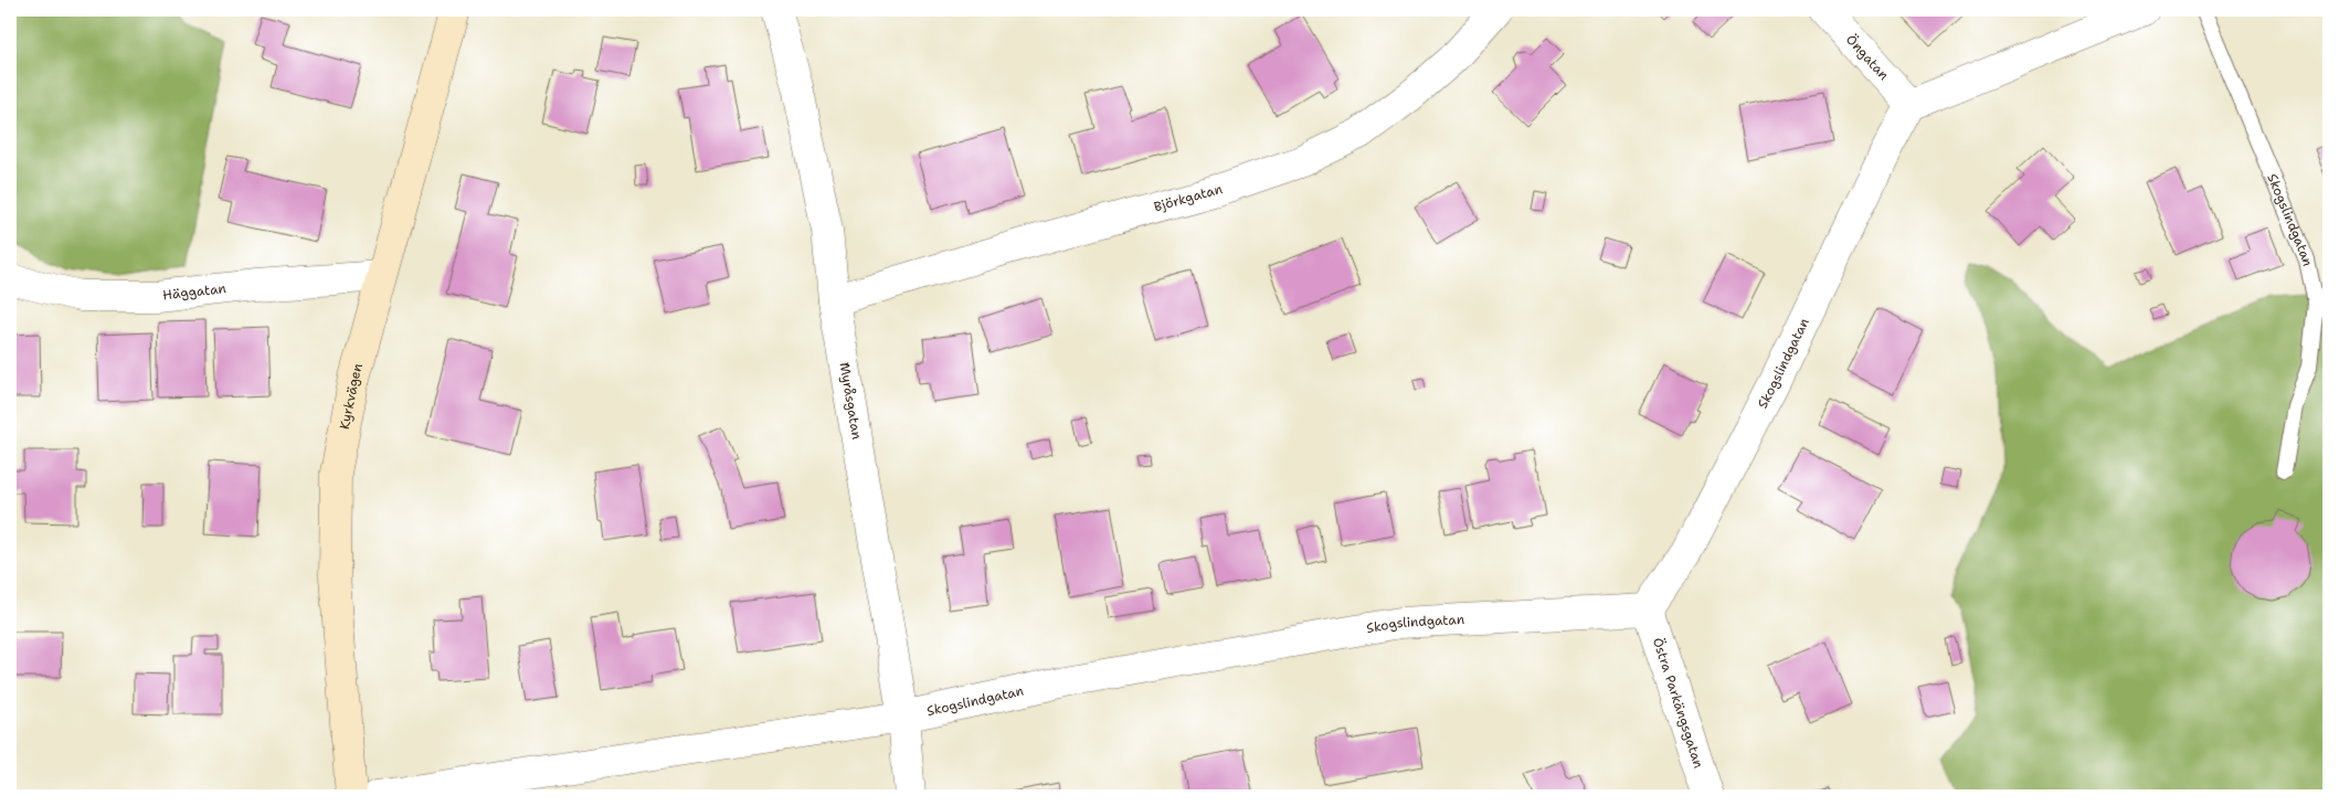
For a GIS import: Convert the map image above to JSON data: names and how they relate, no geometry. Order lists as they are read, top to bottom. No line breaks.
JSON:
{"streets":{"street":["Öngatan","Björkgatan","Skogslindgatan","Häggatan","Kyrkvägen","Myråsgatan","Östra Parkängsgatan"]},"crossings":[["Öngatan","Skogslindgatan"],["Björkgatan","Myråsgatan"],["Skogslindgatan","Myråsgatan"],["Skogslindgatan","Östra Parkängsgatan"],["Häggatan","Kyrkvägen"]]}
